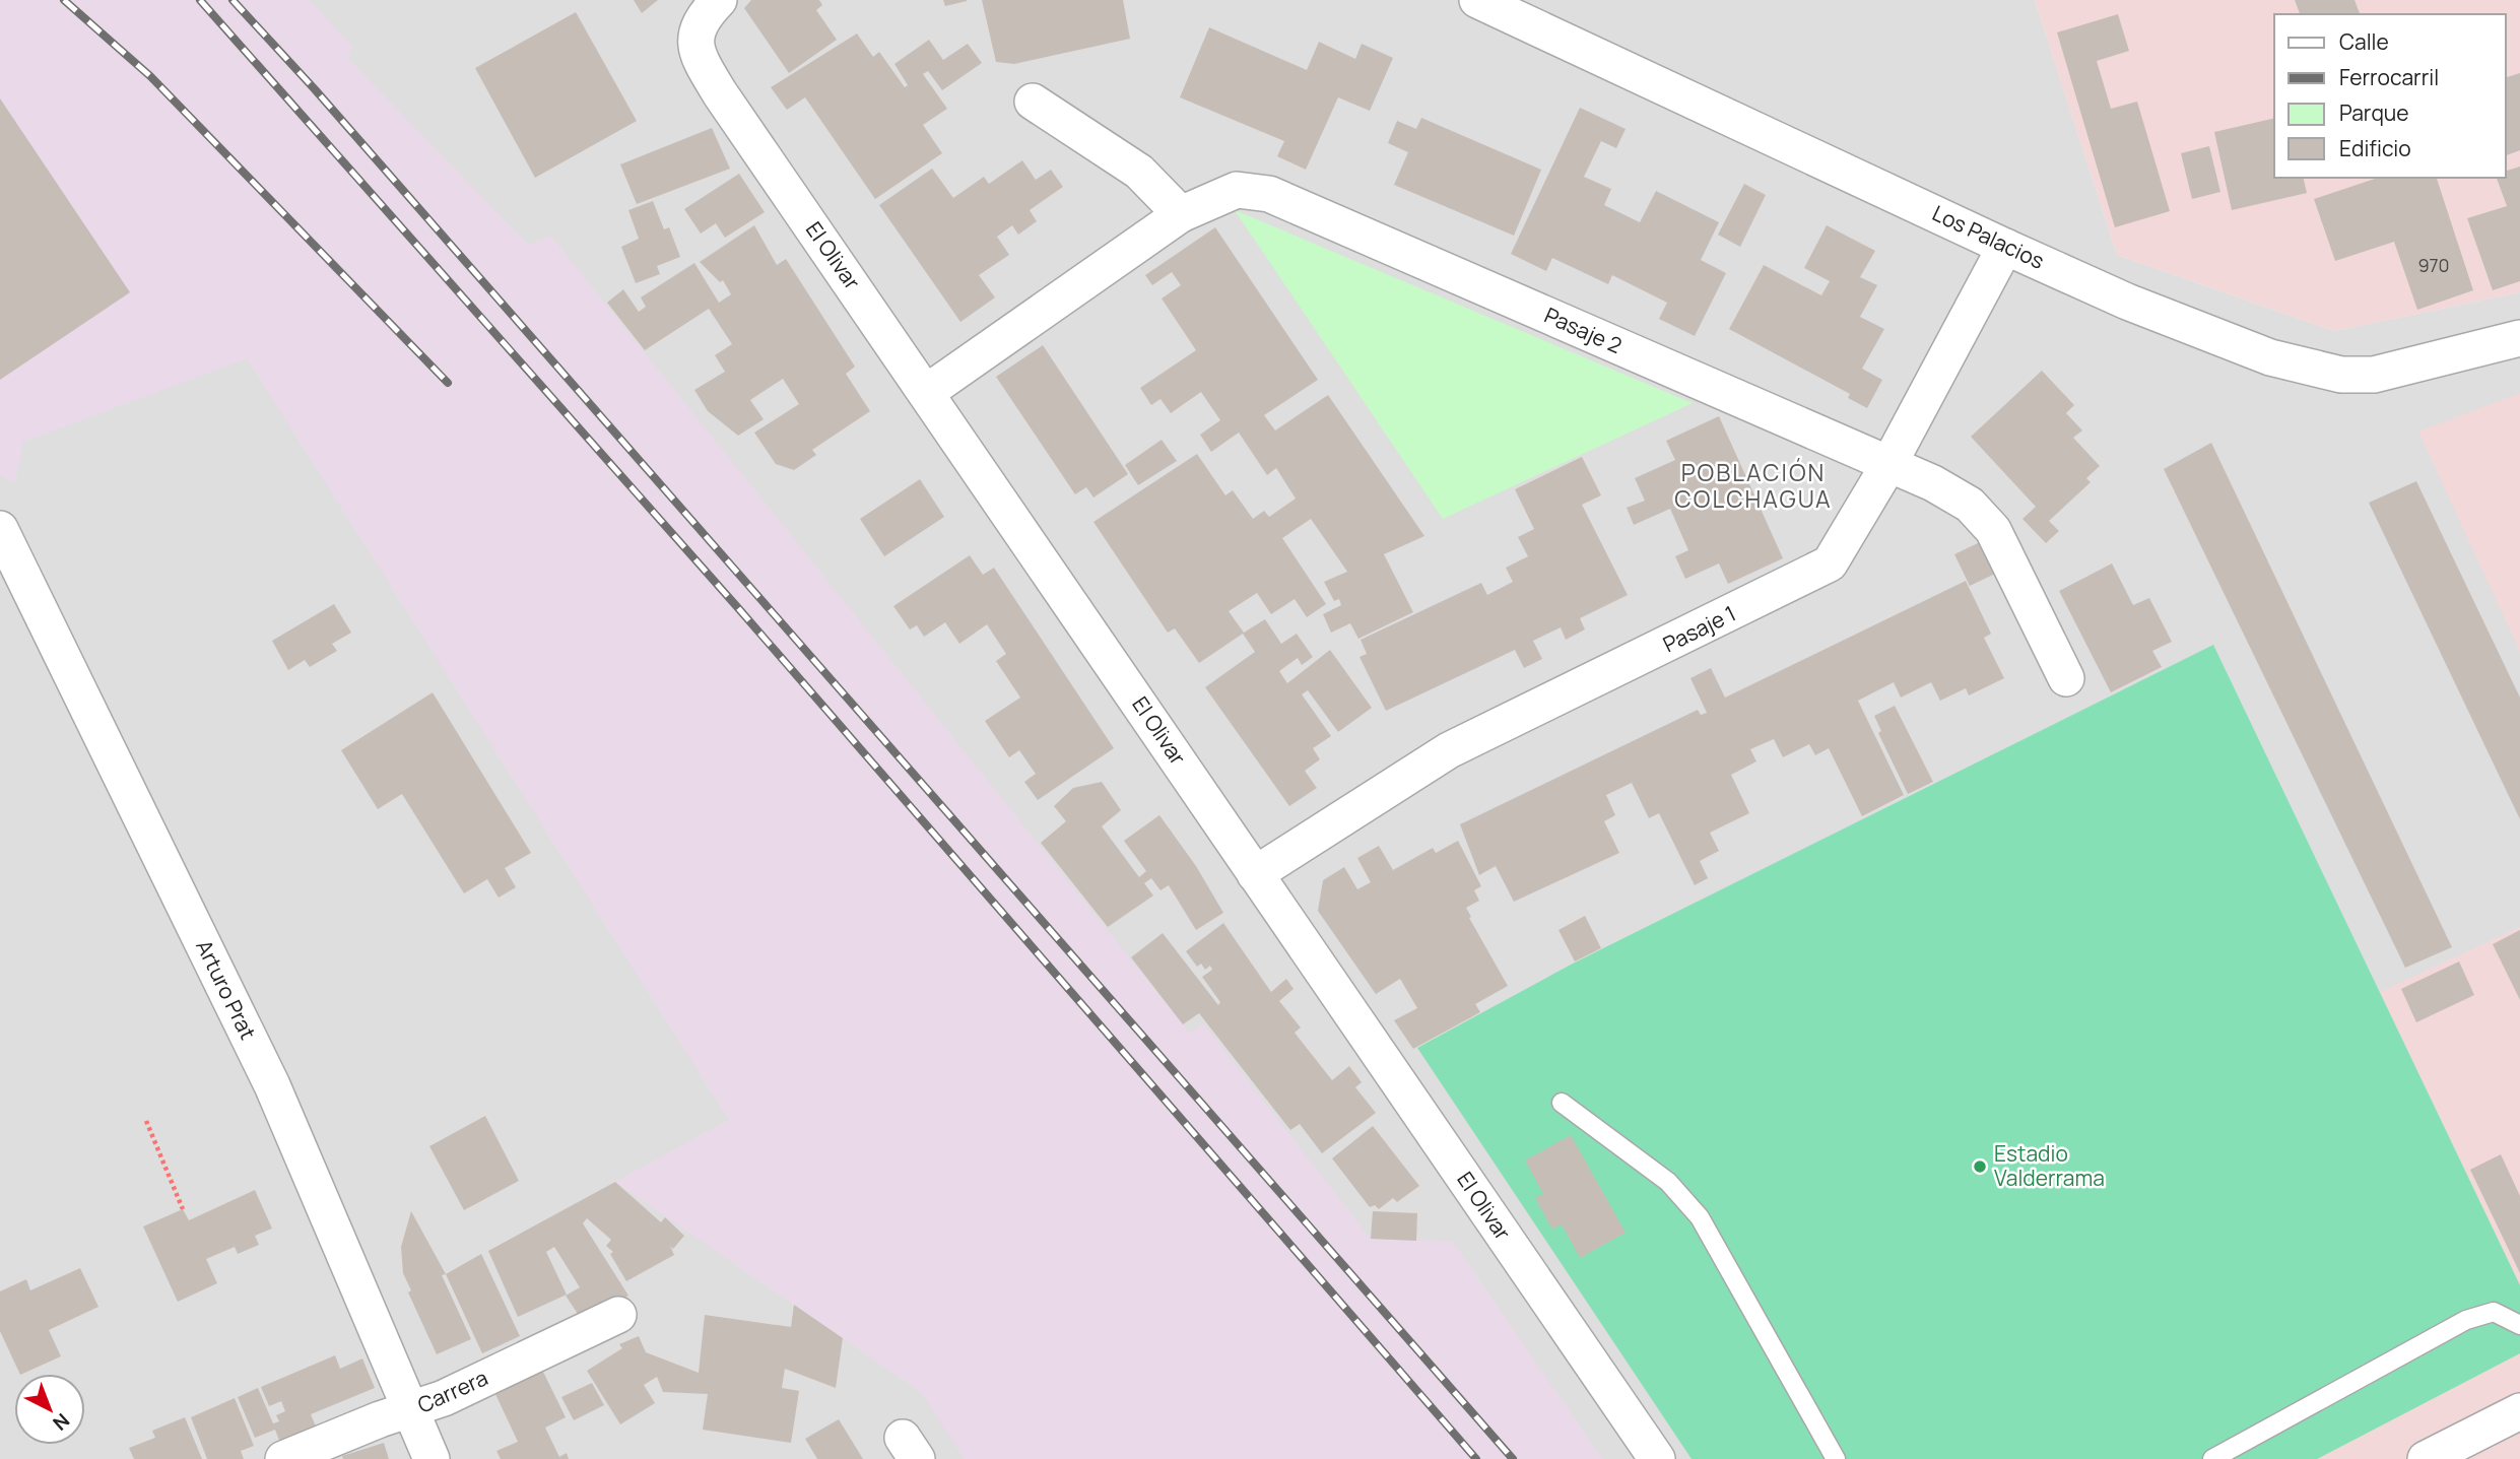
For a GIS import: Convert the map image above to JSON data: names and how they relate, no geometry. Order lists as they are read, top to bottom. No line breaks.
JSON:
{"streets":{"street":["Los Palacios","El Olivar","Pasaje 2","Pasaje 1","Arturo Prat","Carrera"]},"crossings":[["Los Palacios","Pasaje 1"],["El Olivar","Pasaje 2"],["El Olivar","Pasaje 1"],["Pasaje 2","Pasaje 1"],["Arturo Prat","Carrera"]],"districts":["POBLACIÓN COLCHAGUA"],"places":["Estadio Valderrama"],"house_numbers":["970"],"legend":["Calle","Ferrocarril","Parque","Edificio"],"north":"bottom right"}
